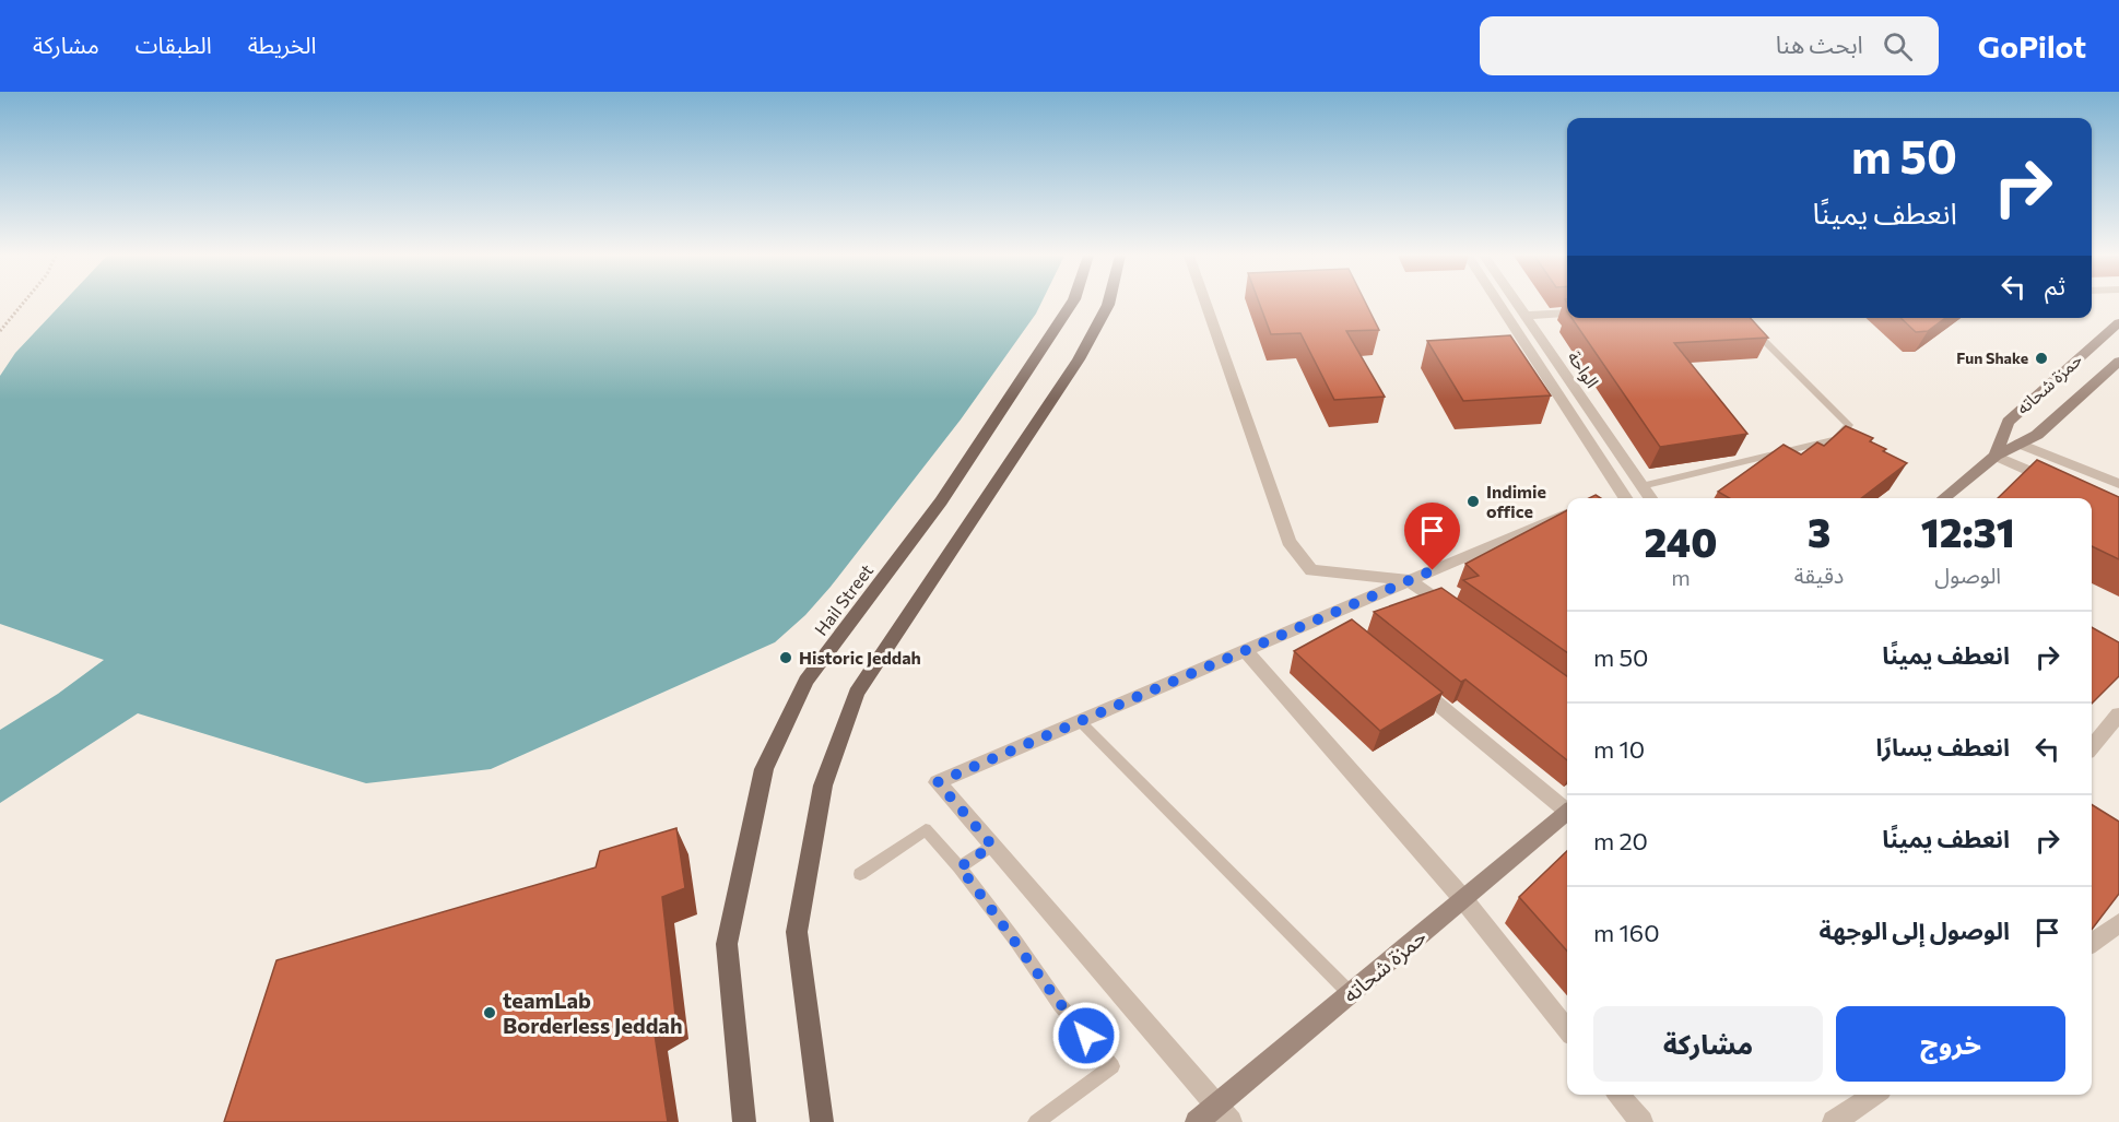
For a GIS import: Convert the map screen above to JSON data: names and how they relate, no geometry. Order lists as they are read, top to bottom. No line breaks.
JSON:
{"streets":{"main road":["حمزة شحاته","Hail Street"],"street":["الواحة"]},"places":["Fun Shake","Indimie office","Historic Jeddah","teamLab Borderless Jeddah"],"page":{"header":"GoPilot","search":"ابحث هنا","nav":["الخريطة","الطبقات","مشاركة"],"turn":["50 m","انعطف يمينًا"],"then":"ثم","eta":["12:31","الوصول","3","دقيقة","240","m"],"list":[{"name":"انعطف يمينًا","value":"50 m"},{"name":"انعطف يسارًا","value":"10 m"},{"name":"انعطف يمينًا","value":"20 m"},{"name":"الوصول إلى الوجهة","value":"160 m"}],"buttons":["خروج","مشاركة"]}}
